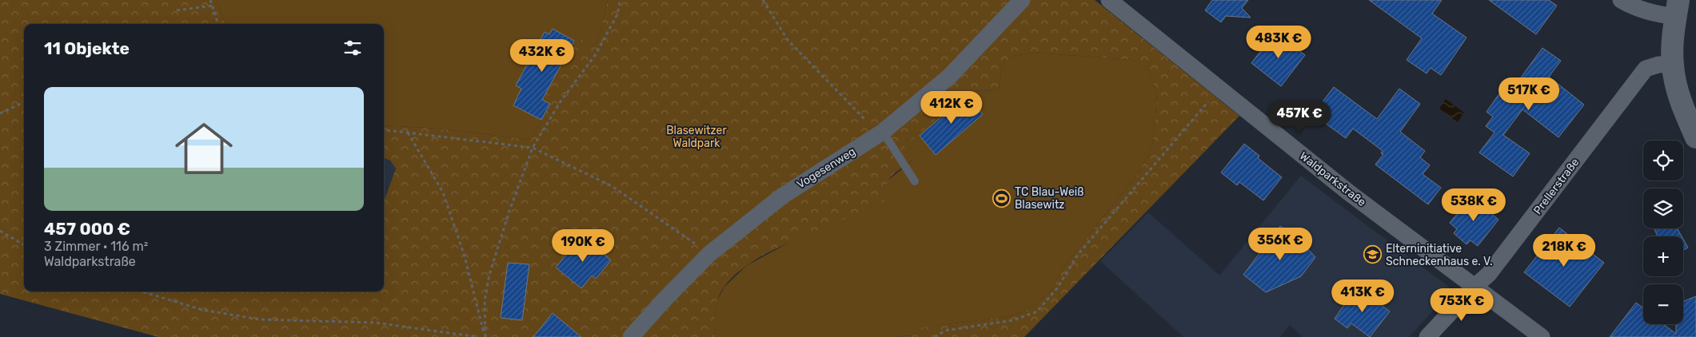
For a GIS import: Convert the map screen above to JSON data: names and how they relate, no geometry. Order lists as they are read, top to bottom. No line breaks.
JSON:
{"streets":{"street":["Vogesenweg","Waldparkstraße","Prellerstraße"]},"crossings":[["Waldparkstraße","Prellerstraße"]],"parks":["Blasewitzer Waldpark"],"places":{"sports":["TC Blau-Weiß Blasewitz"],"school or university":["Elterninitiative Schneckenhaus e. V."]},"page":{"heading":"11 Objekte","price":["483K €","432K €","517K €","412K €","457K €","538K €","356K €","190K €","218K €","413K €","753K €"],"list":[{"name":"457 000 €","note":"3 Zimmer · 116 m² · Waldparkstraße"}],"map_buttons":["+","−"]}}
